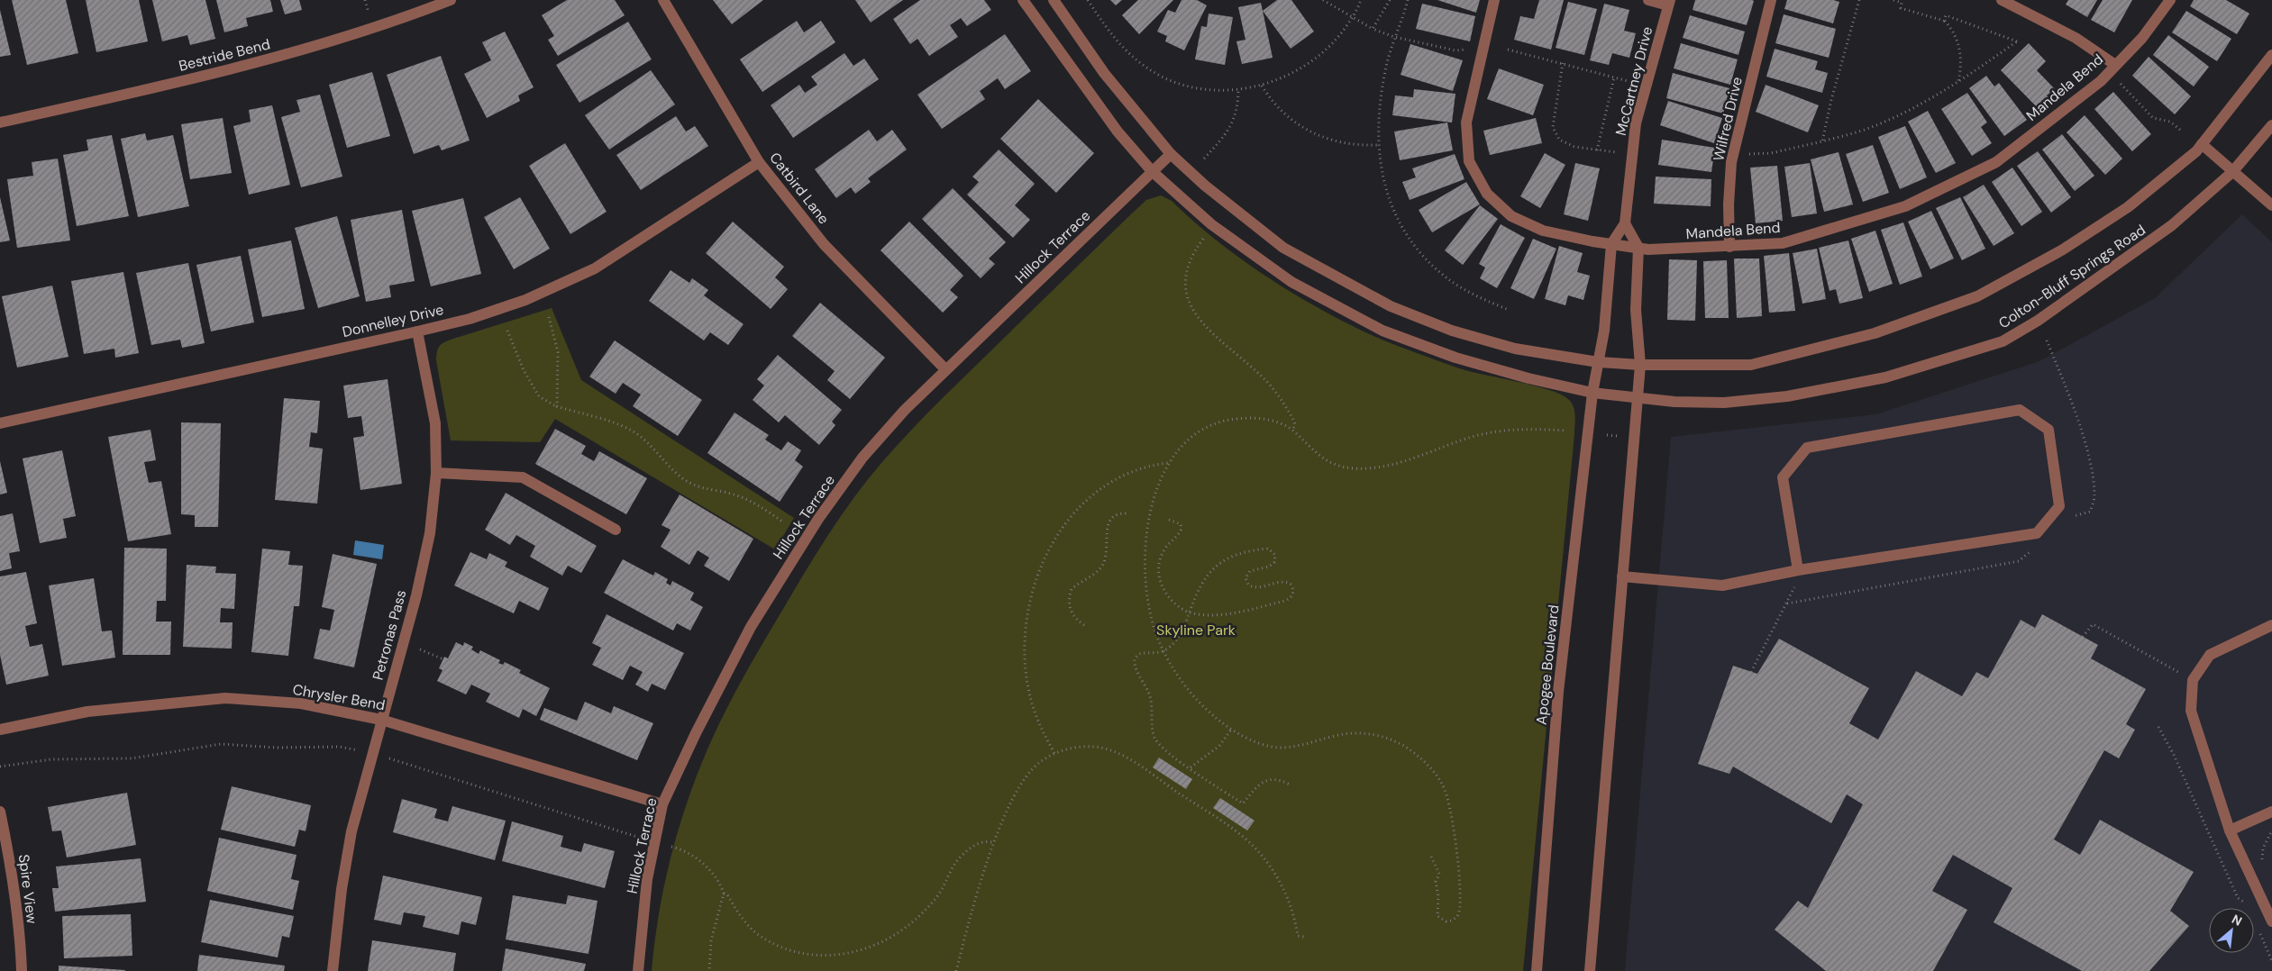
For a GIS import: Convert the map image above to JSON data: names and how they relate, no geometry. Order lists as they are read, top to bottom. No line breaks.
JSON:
{"streets":{"street":["Bestride Bend","McCartney Drive","Mandela Bend","Wilfred Drive","Catbird Lane","Hillock Terrace","Colton-Bluff Springs Road","Donnelley Drive","Petronas Pass","Apogee Boulevard","Chrysler Bend","Spire View"]},"crossings":[["McCartney Drive","Mandela Bend"],["McCartney Drive","Colton-Bluff Springs Road"],["McCartney Drive","Apogee Boulevard"],["Mandela Bend","Wilfred Drive"],["Catbird Lane","Hillock Terrace"],["Catbird Lane","Donnelley Drive"],["Hillock Terrace","Colton-Bluff Springs Road"],["Hillock Terrace","Chrysler Bend"],["Colton-Bluff Springs Road","Apogee Boulevard"],["Donnelley Drive","Petronas Pass"],["Petronas Pass","Chrysler Bend"]],"parks":["Skyline Park"],"north":"top right"}
